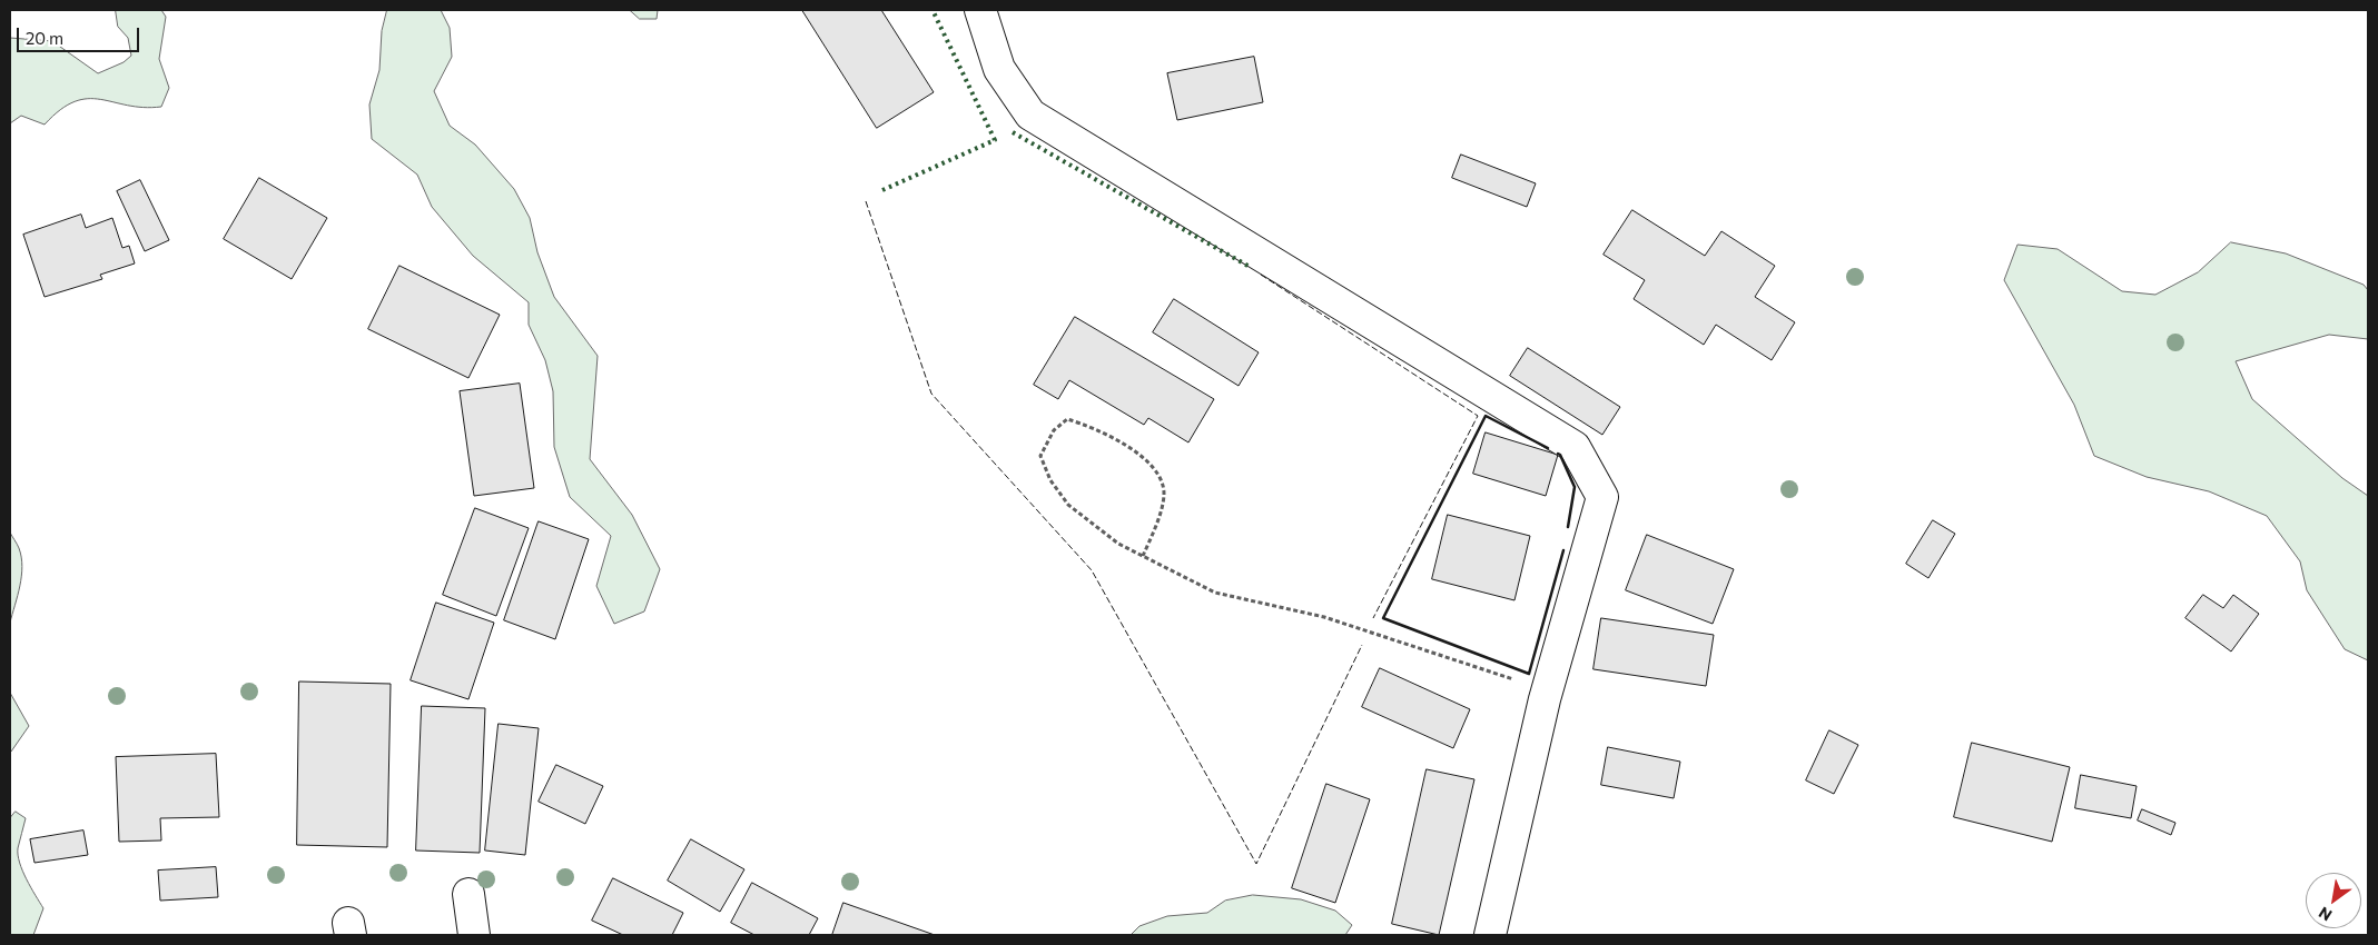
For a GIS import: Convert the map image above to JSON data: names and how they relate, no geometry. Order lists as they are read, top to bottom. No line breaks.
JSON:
{"scale_bar":"20 m","north":"bottom left"}
